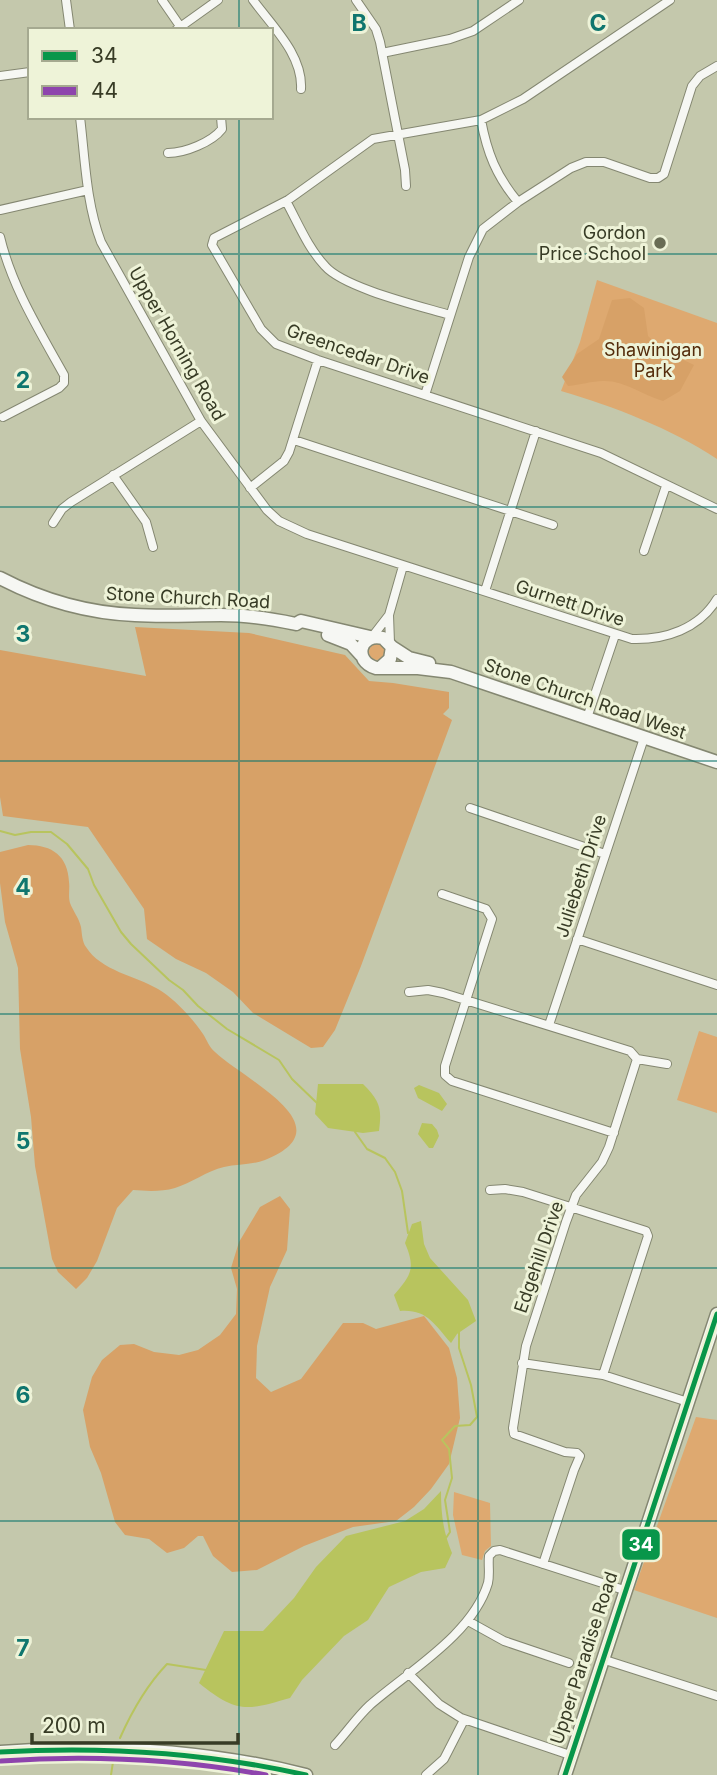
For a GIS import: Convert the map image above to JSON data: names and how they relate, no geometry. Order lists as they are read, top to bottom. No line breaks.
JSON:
{"streets":{"main road":["Stone Church Road","Stone Church Road West","Upper Paradise Road"],"street":["Upper Horning Road","Greencedar Drive","Gurnett Drive","Juliebeth Drive","Edgehill Drive"]},"crossings":[["Upper Horning Road","Gurnett Drive"],["Stone Church Road West","Juliebeth Drive"]],"parks":["Shawinigan Park"],"places":["Gordon Price School"],"lines":["transit line 34","transit line 44"],"legend":["34","44"],"scale_bar":"200 m","grid":{"columns":["B","C"],"rows":["2","3","4","5","6","7"]}}
